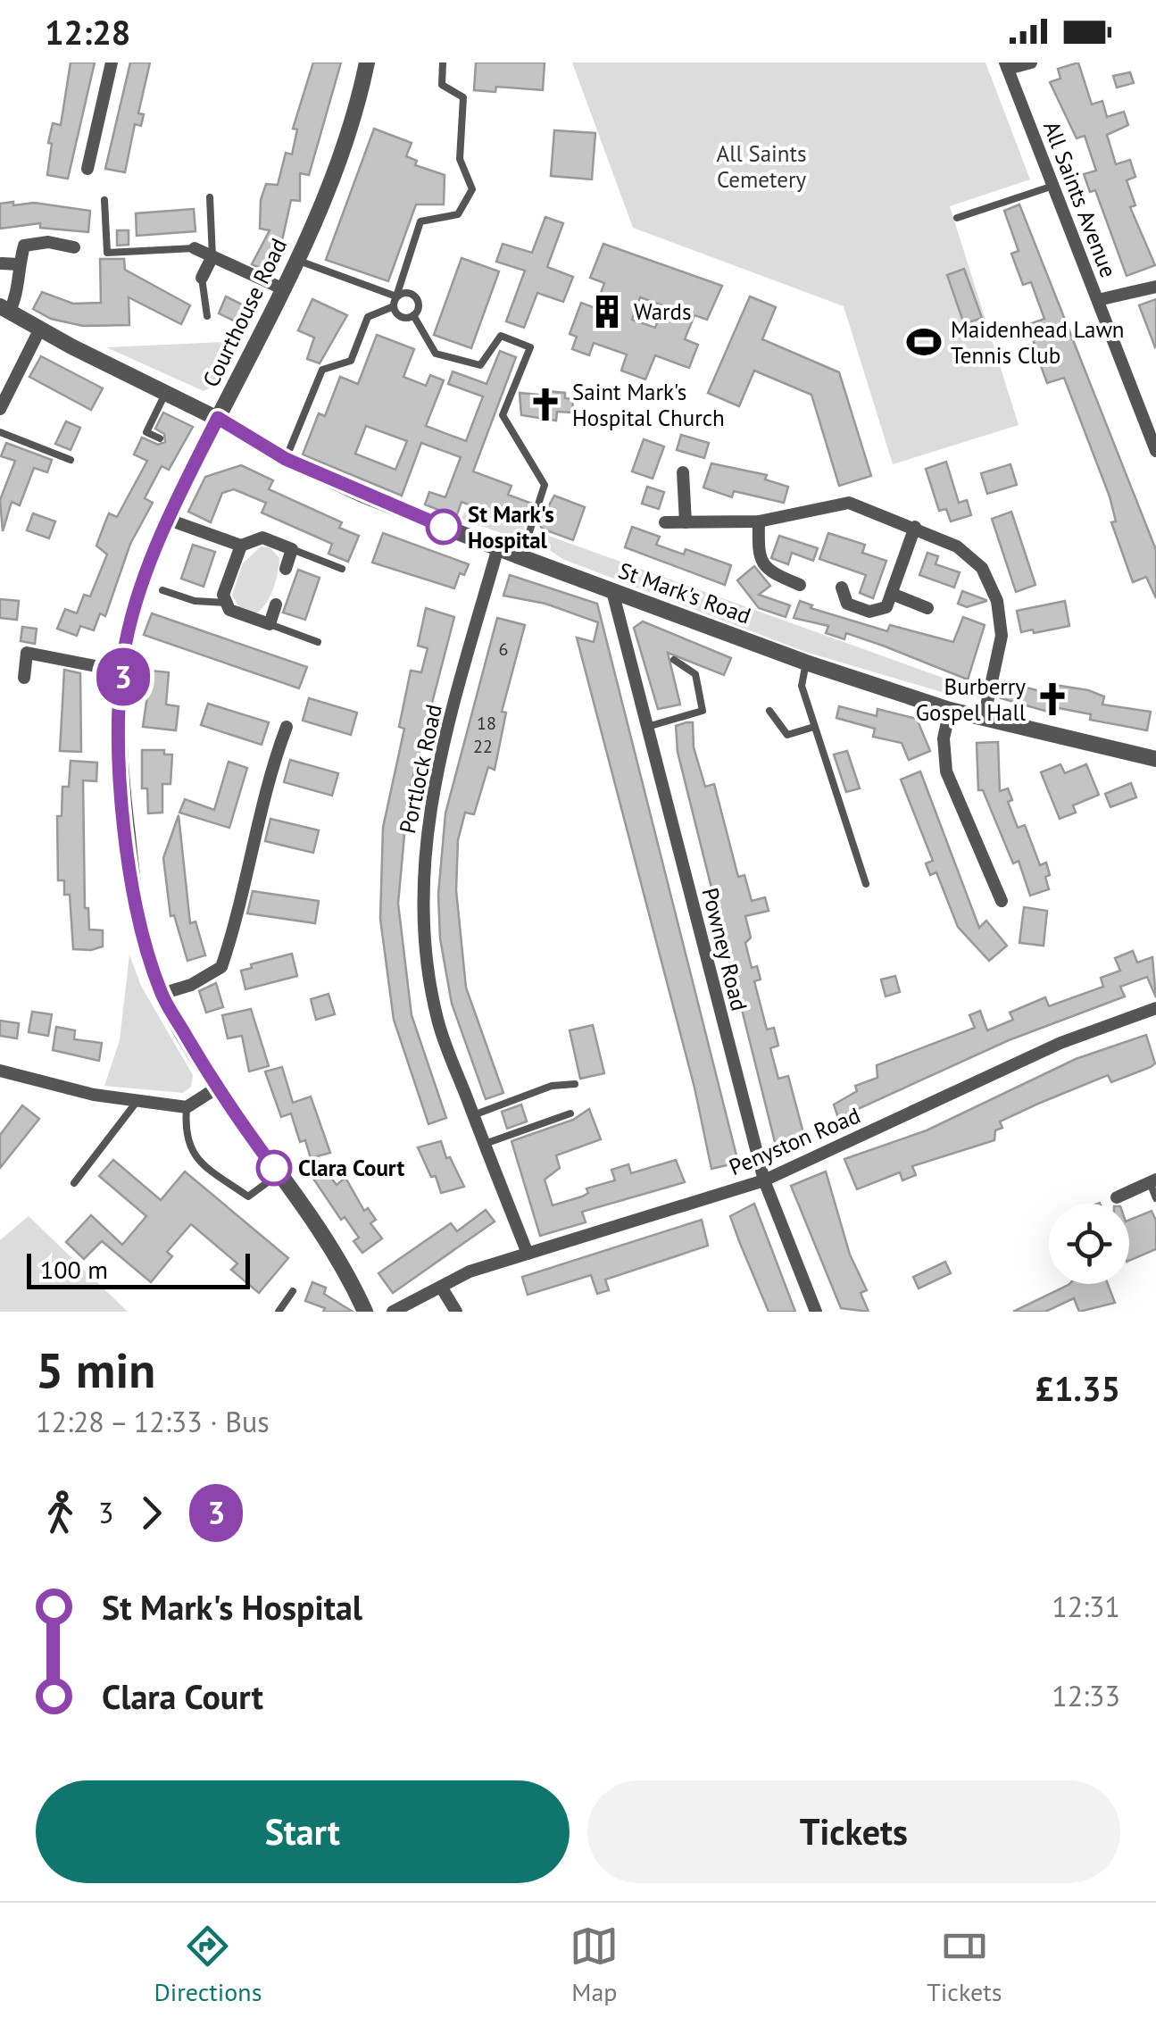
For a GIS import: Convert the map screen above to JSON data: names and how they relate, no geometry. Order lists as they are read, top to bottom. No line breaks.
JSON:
{"streets":{"street":["All Saints Avenue","Courthouse Road","St Mark's Road","Portlock Road","Powney Road","Penyston Road"]},"crossings":[["Courthouse Road","St Mark's Road"],["St Mark's Road","Portlock Road"],["St Mark's Road","Powney Road"],["Portlock Road","Penyston Road"],["Powney Road","Penyston Road"]],"parks":["All Saints Cemetery"],"places":{"building":["Wards"],"sports":["Maidenhead Lawn Tennis Club"],"church":["Saint Mark's Hospital Church","Burberry Gospel Hall"],"other":["St Mark's Hospital","Clara Court"]},"lines":["bus line 3"],"house_numbers":["6","18","22"],"scale_bar":"100 m","page":{"status":"12:28","on_map":"3","scale":"100 m","heading":["5 min","12:28 – 12:33 · Bus","£1.35"],"legs":["3","3"],"list":[{"name":"St Mark's Hospital","value":"12:31"},{"name":"Clara Court","value":"12:33"}],"buttons":["Start","Tickets"],"tabs":["Directions","Map","Tickets"]}}
